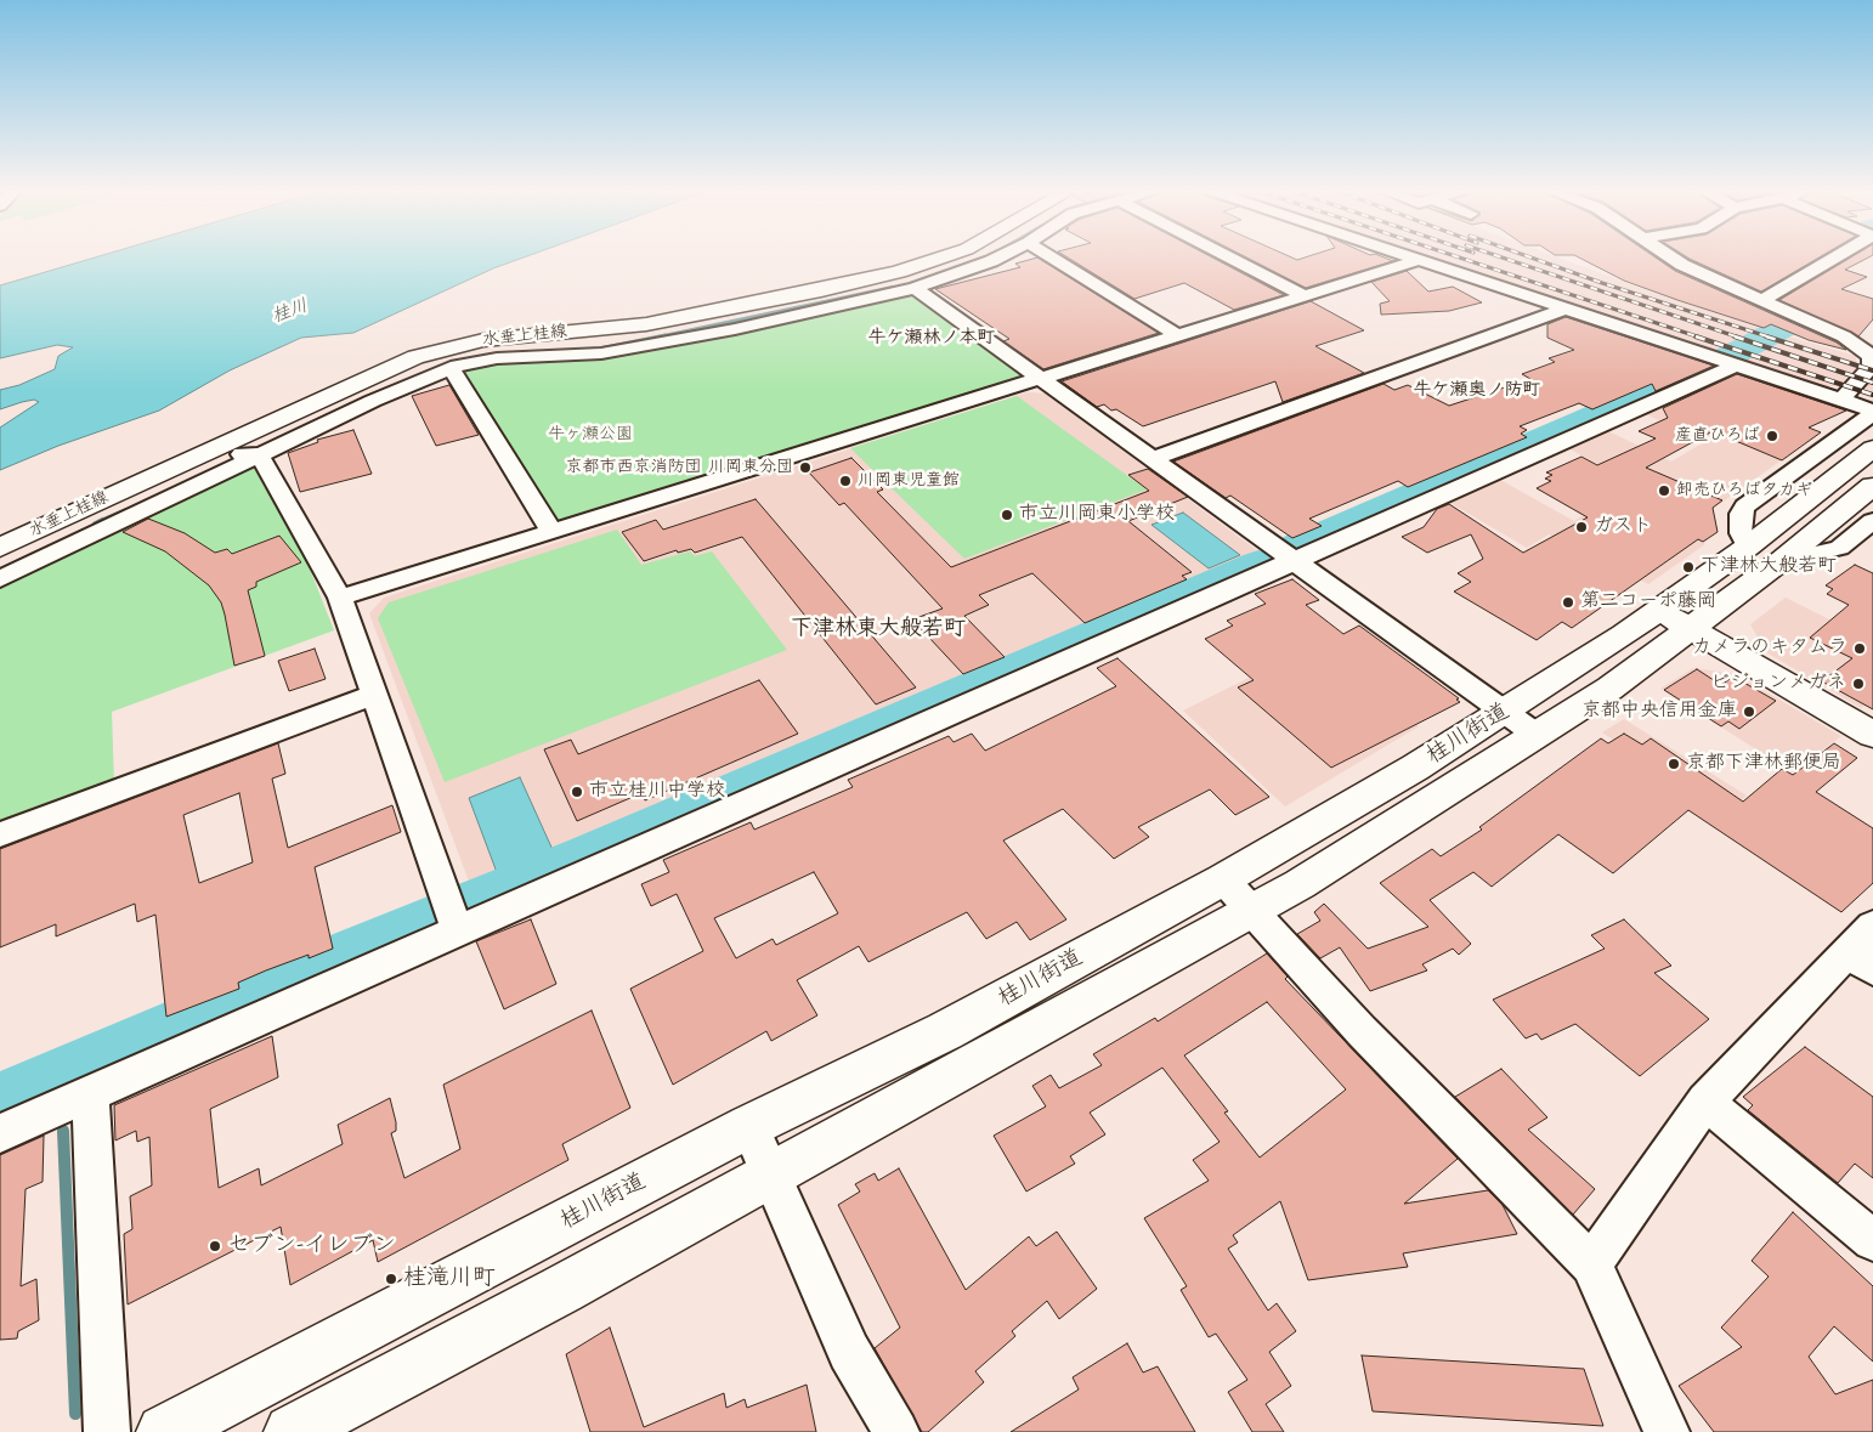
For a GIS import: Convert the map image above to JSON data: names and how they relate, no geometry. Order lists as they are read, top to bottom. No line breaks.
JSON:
{"streets":{"street":["水垂上桂線","桂川街道"]},"districts":["牛ケ瀬林ノ本町","牛ケ瀬奥ノ防町","下津林東大般若町"],"water":["桂川"],"parks":["牛ヶ瀬公園"],"places":["産直ひろば","京都市西京消防団 川岡東分団","川岡東児童館","卸売ひろばタカギ","市立川岡東小学校","ガスト","下津林大般若町","第二コーポ藤岡","カメラのキタムラ","ビジョンメガネ","京都中央信用金庫","京都下津林郵便局","市立桂川中学校","セブン-イレブン","桂滝川町"]}
